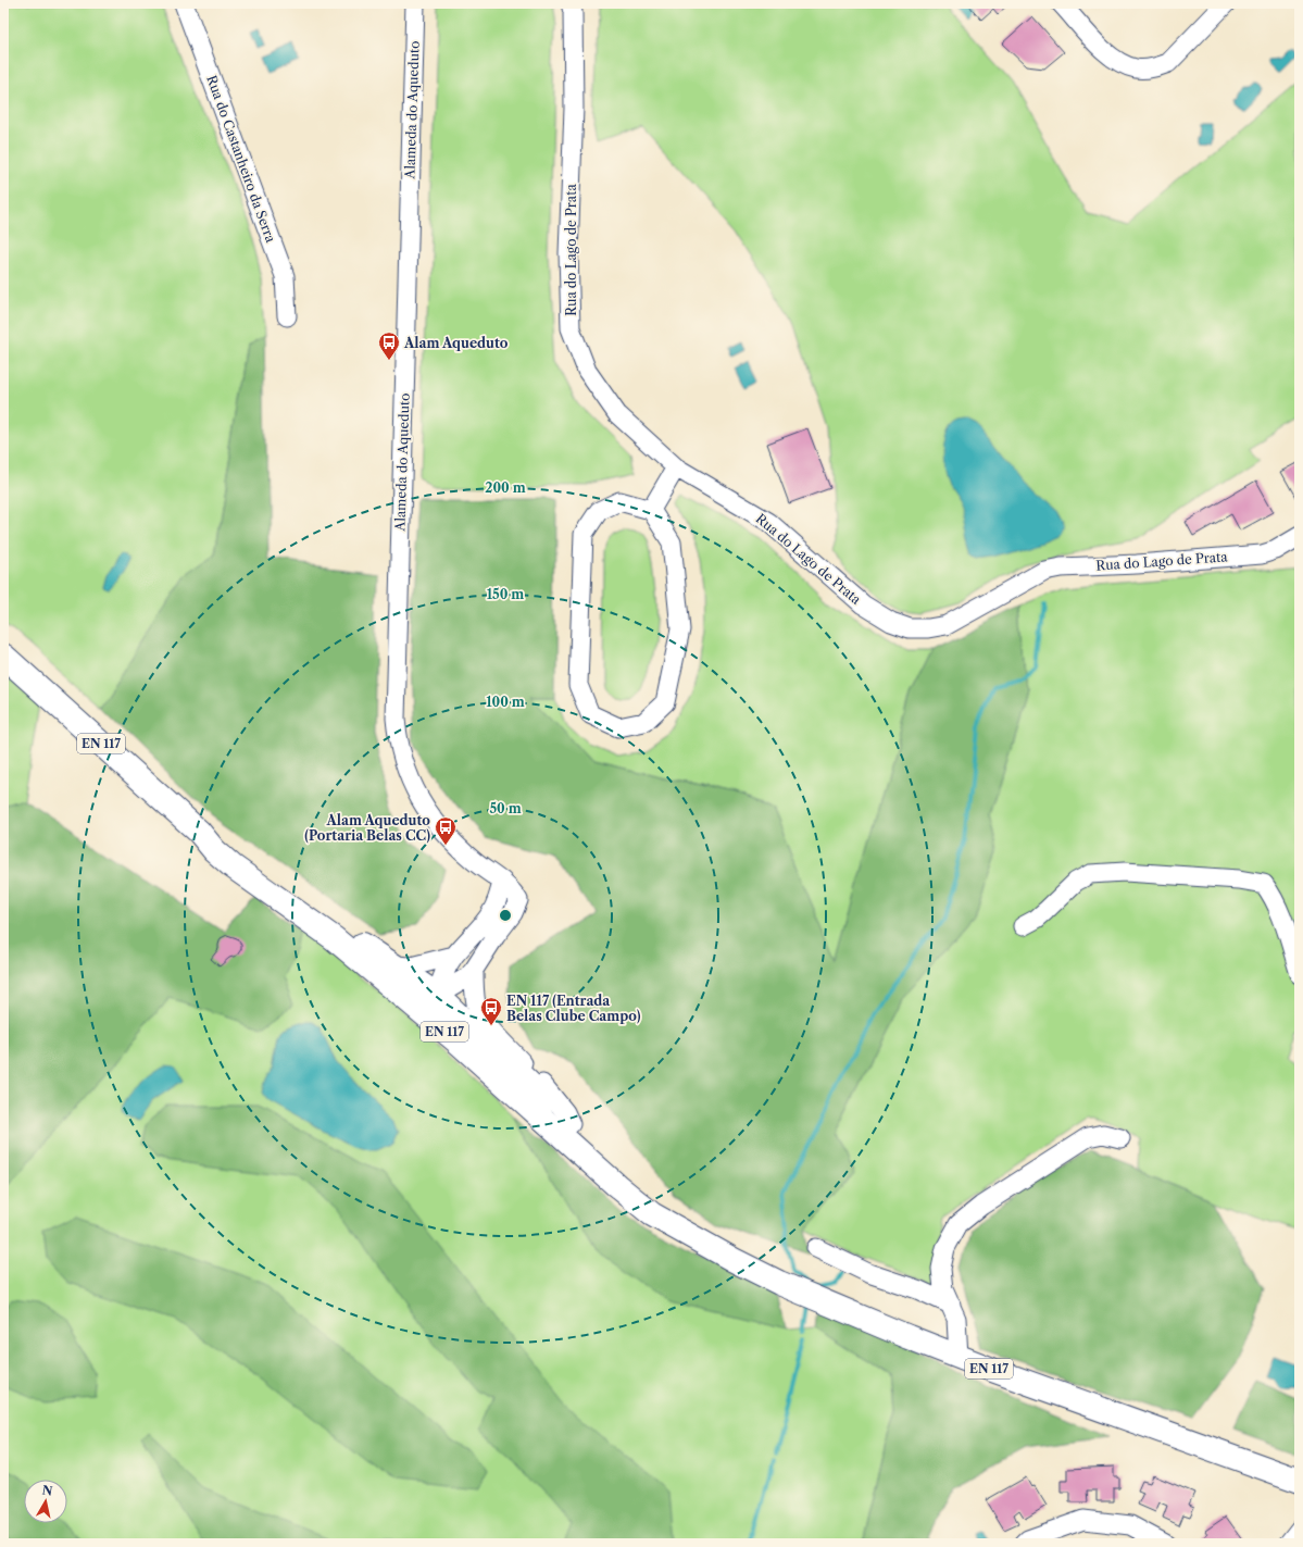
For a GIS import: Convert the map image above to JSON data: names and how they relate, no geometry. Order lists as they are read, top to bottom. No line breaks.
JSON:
{"streets":{"main road":["EN 117"],"street":["Alameda do Aqueduto","Rua do Castanheiro da Serra","Rua do Lago de Prata"]},"crossings":[["Alameda do Aqueduto","EN 117"]],"places":{"bus stop":["Alam Aqueduto","Alam Aqueduto (Portaria Belas CC)","EN 117 (Entrada Belas Clube Campo)"]},"north":"top","rings":["200 m","150 m","100 m","50 m"]}
